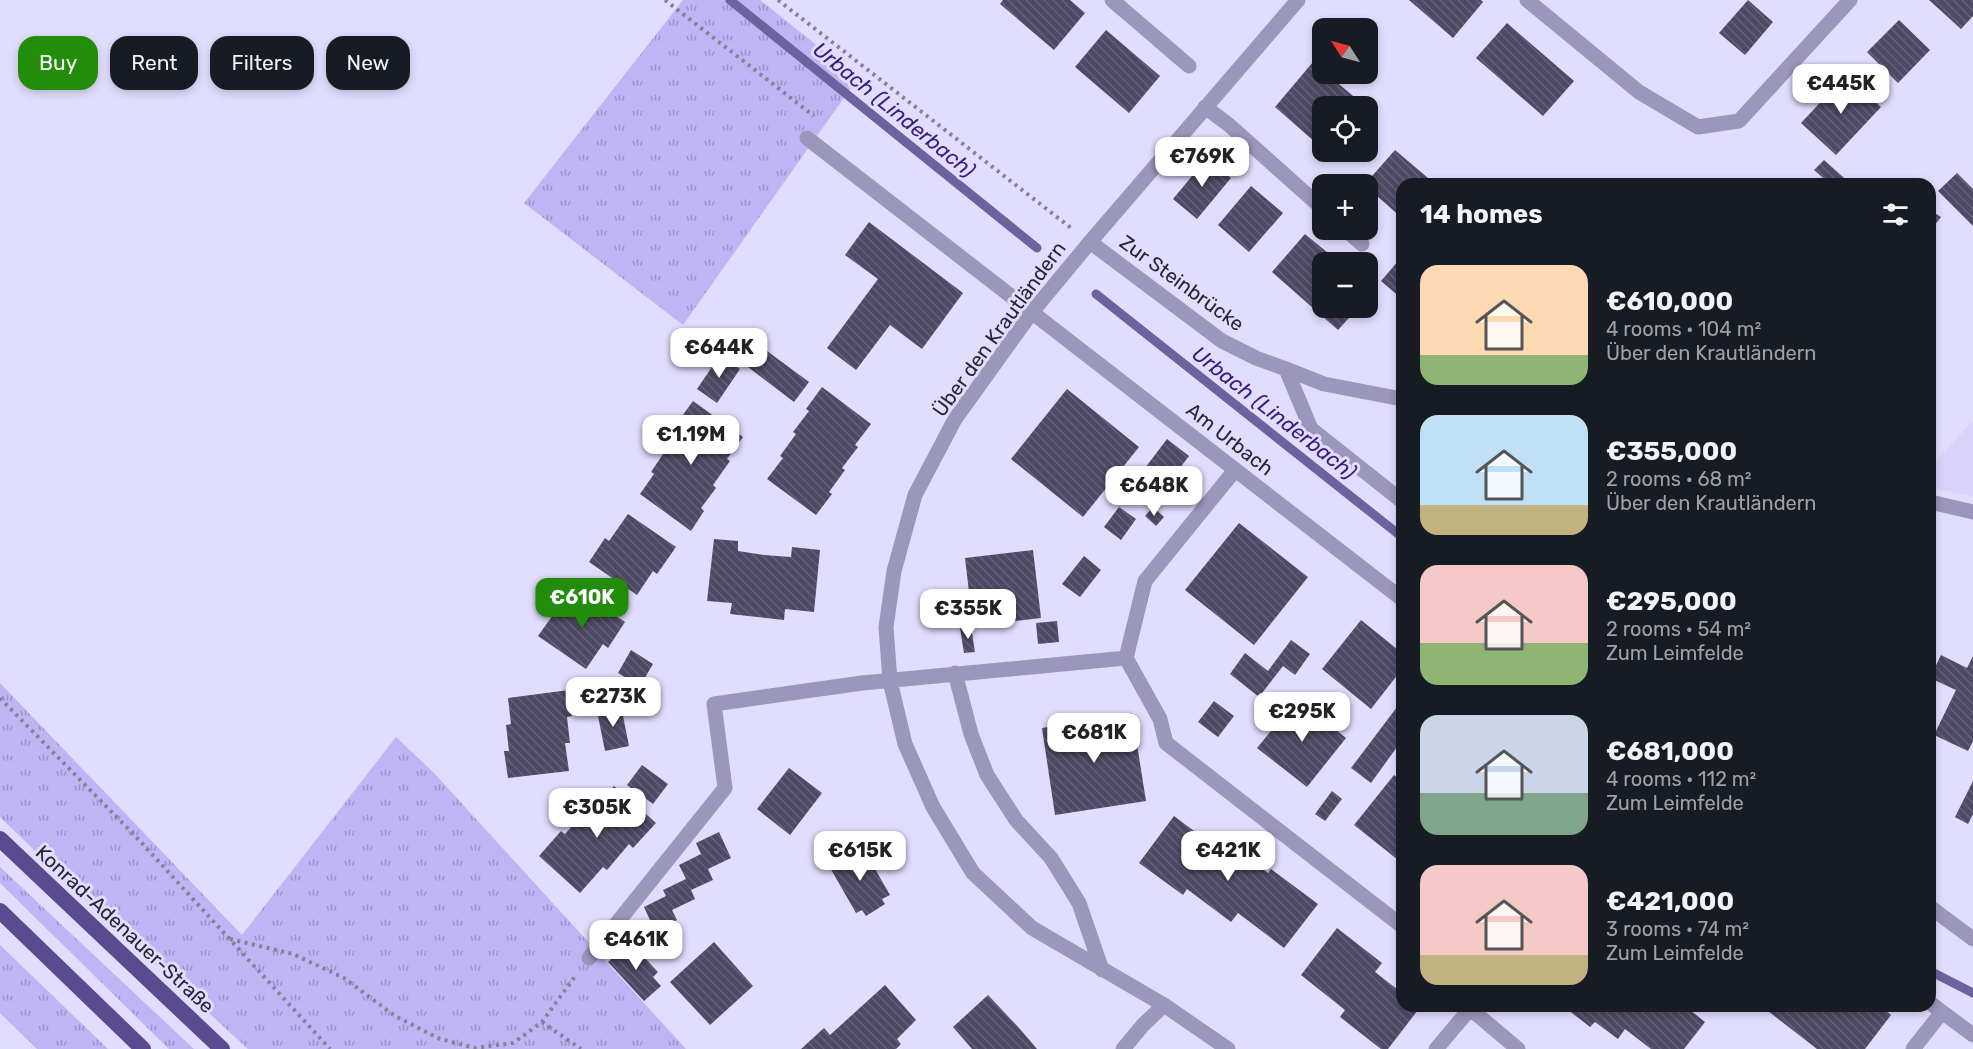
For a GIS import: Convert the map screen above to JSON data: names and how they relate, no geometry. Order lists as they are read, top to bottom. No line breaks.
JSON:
{"streets":{"highway":["Konrad-Adenauer-Straße"],"street":["Zur Steinbrücke","Über den Krautländern","Am Urbach"]},"crossings":[["Zur Steinbrücke","Über den Krautländern"],["Über den Krautländern","Am Urbach"]],"water":["Urbach (Linderbach)"],"north":"top left","page":{"map_buttons":["+","−"],"chip":["Buy","Rent","Filters","New"],"price":["€445K","€769K","€644K","€1.19M","€648K","€610K","€355K","€273K","€295K","€681K","€305K","€615K","€421K","€461K"],"heading":"14 homes","list":[{"name":"€610,000","note":"4 rooms · 104 m² · Über den Krautländern"},{"name":"€355,000","note":"2 rooms · 68 m² · Über den Krautländern"},{"name":"€295,000","note":"2 rooms · 54 m² · Zum Leimfelde"},{"name":"€681,000","note":"4 rooms · 112 m² · Zum Leimfelde"},{"name":"€421,000","note":"3 rooms · 74 m² · Zum Leimfelde"}]}}
